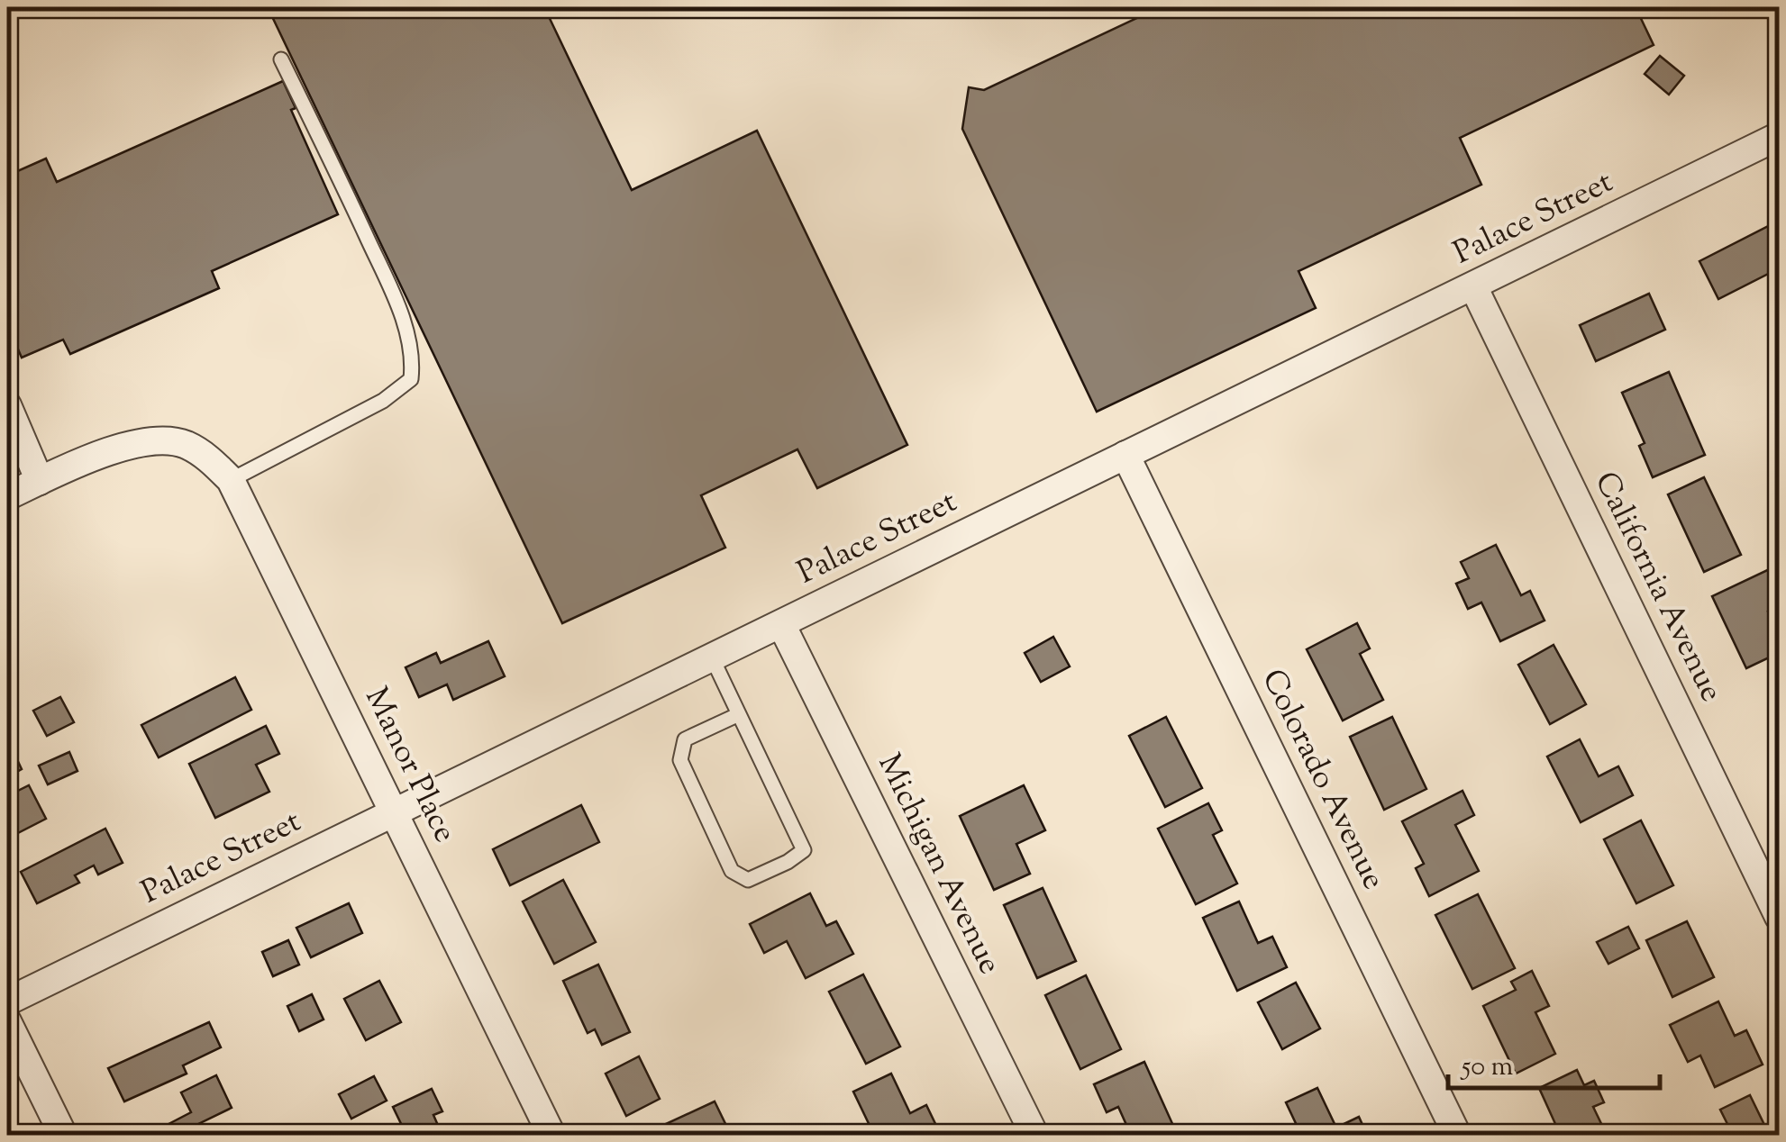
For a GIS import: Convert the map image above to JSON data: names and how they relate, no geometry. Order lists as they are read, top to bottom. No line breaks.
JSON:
{"streets":{"street":["Palace Street","California Avenue","Manor Place","Colorado Avenue","Michigan Avenue"]},"crossings":[["Palace Street","California Avenue"],["Palace Street","Manor Place"],["Palace Street","Colorado Avenue"],["Palace Street","Michigan Avenue"]],"scale_bar":"50 m"}
